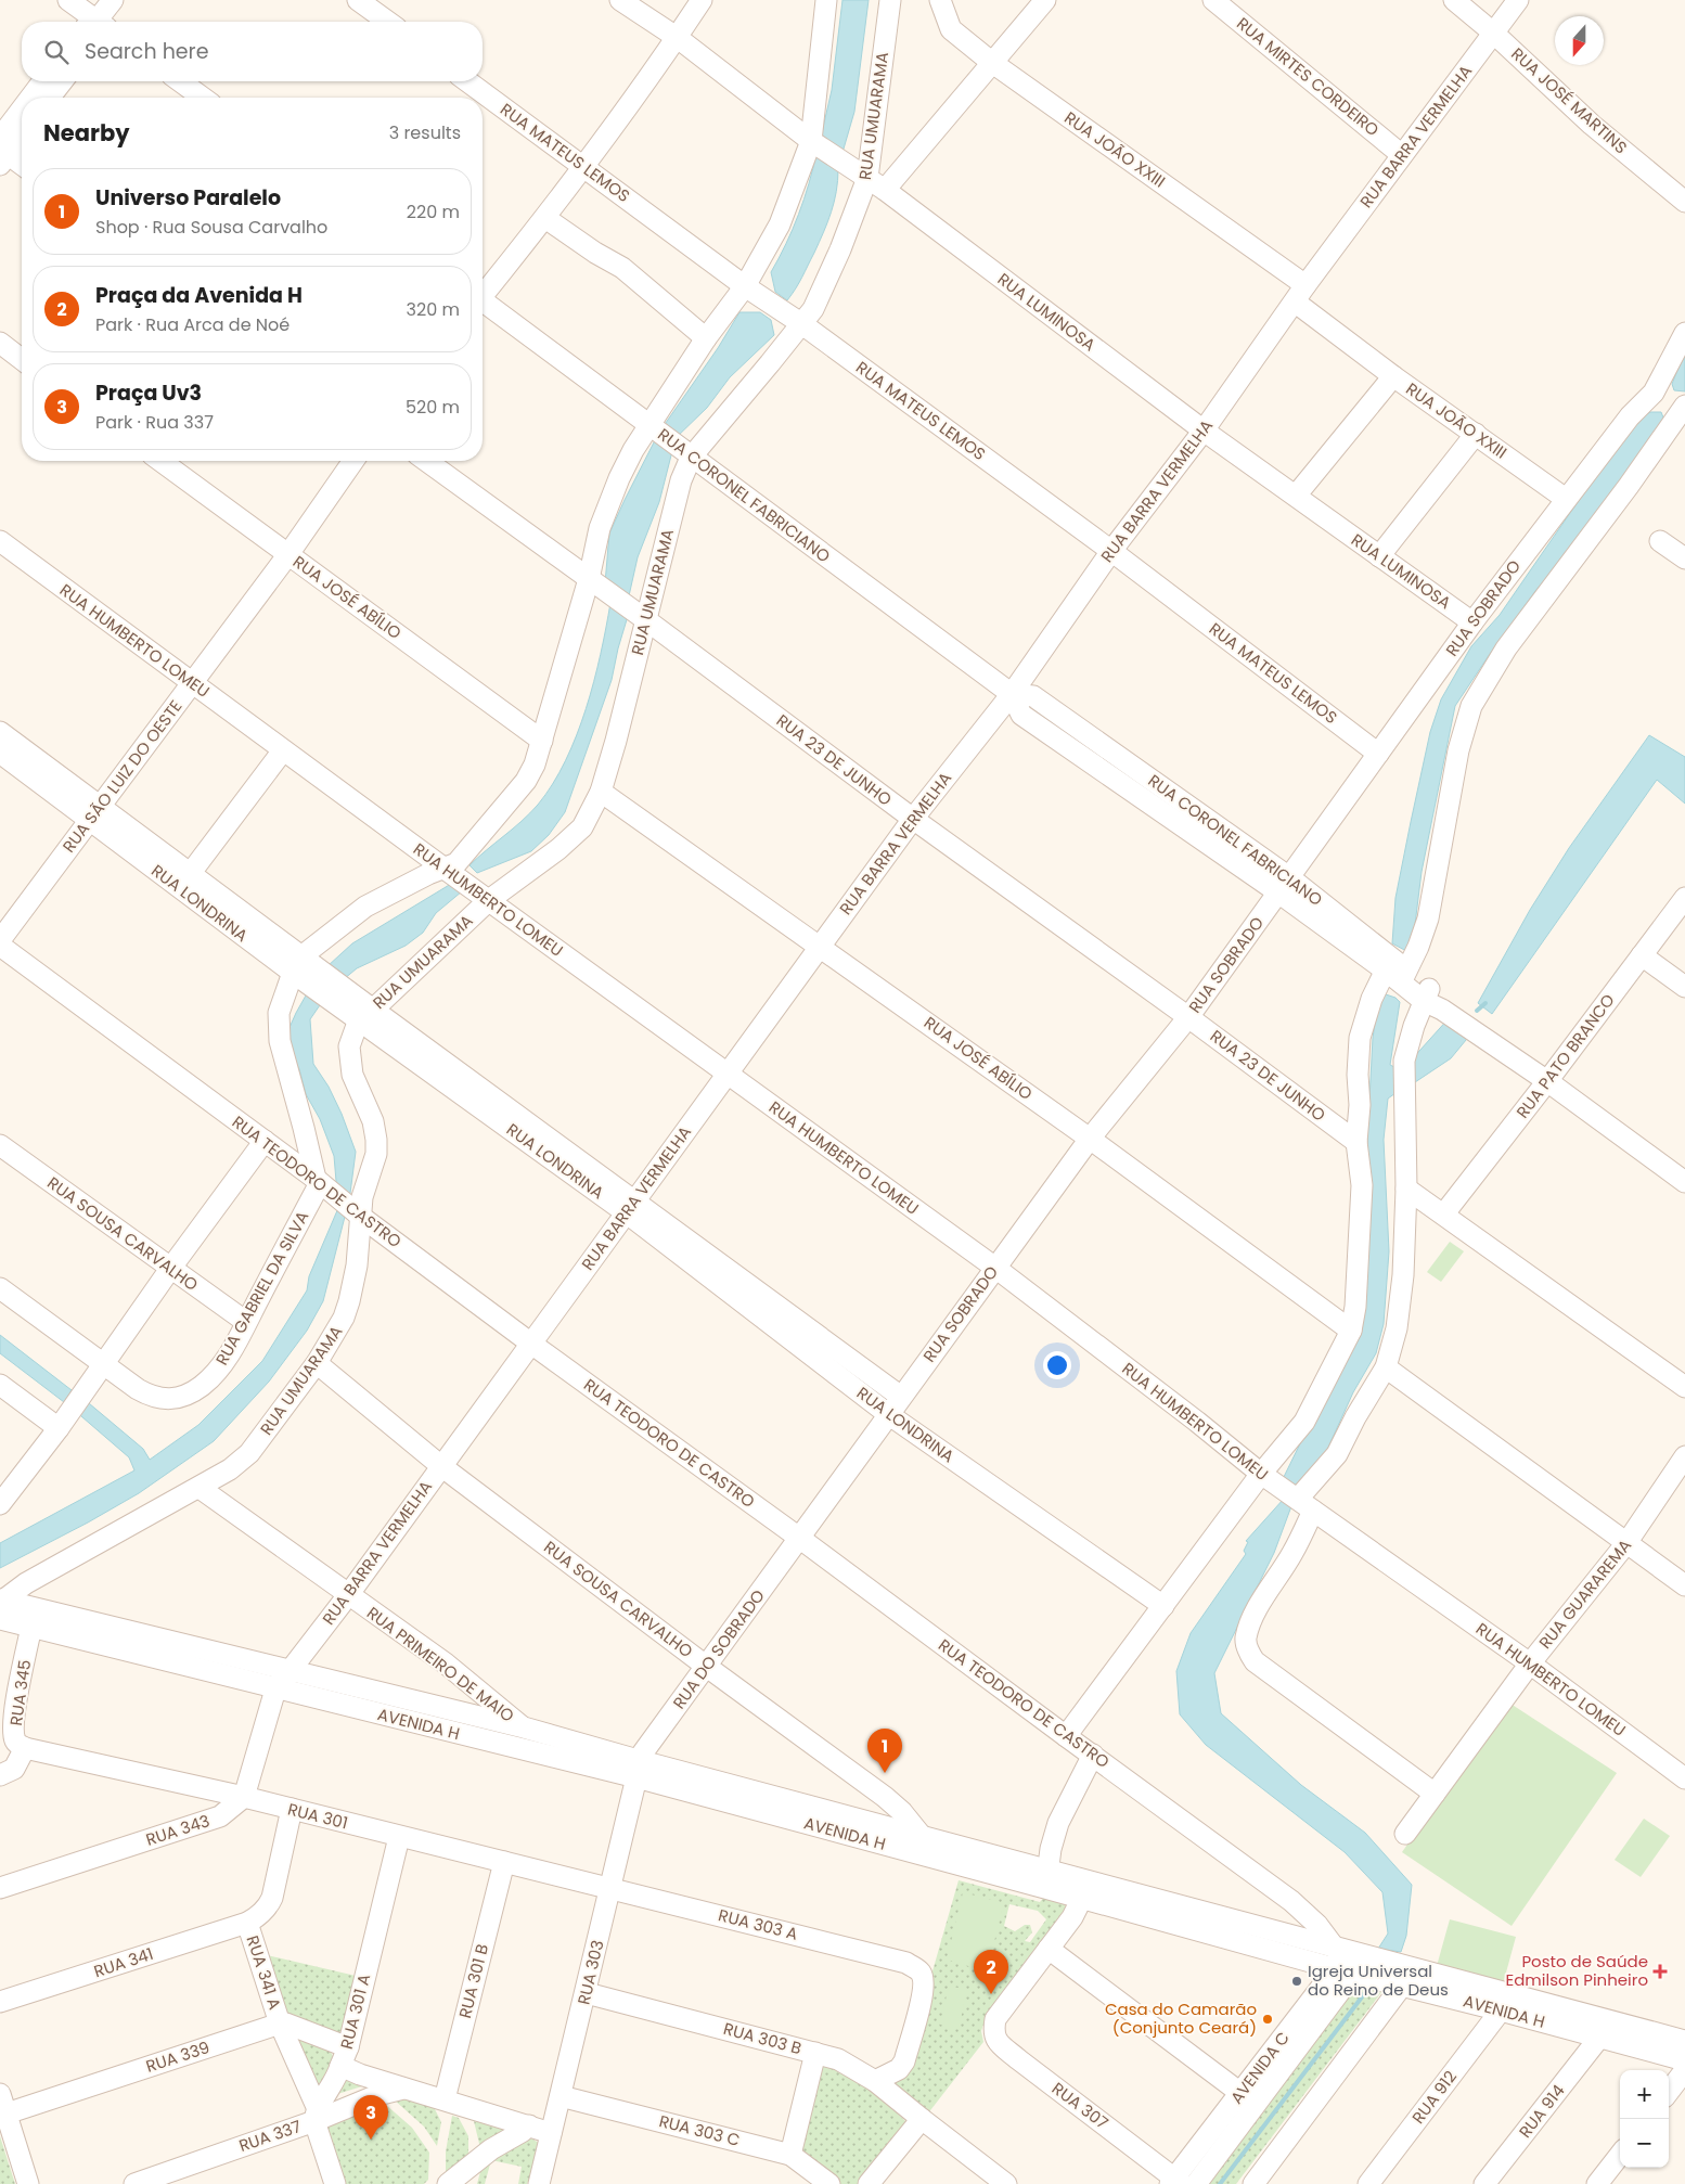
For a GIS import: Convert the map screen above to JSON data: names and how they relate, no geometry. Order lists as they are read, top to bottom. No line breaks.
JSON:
{"streets":{"street":["RUA MIRTES CORDEIRO","RUA JOSÉ MARTINS","RUA UMUARAMA","RUA BARRA VERMELHA","RUA JOÃO XXIII","RUA MATEUS LEMOS","RUA LUMINOSA","RUA CORONEL FABRICIANO","RUA JOSÉ ABÍLIO","RUA SOBRADO","RUA HUMBERTO LOMEU","RUA 23 DE JUNHO","RUA SÃO LUIZ DO OESTE","RUA LONDRINA","RUA PATO BRANCO","RUA TEODORO DE CASTRO","RUA SOUSA CARVALHO","RUA GABRIEL DA SILVA","RUA GUARAREMA","RUA DO SOBRADO","RUA PRIMEIRO DE MAIO","RUA 345","AVENIDA H","RUA 301","RUA 343","RUA 303 A","RUA 341","RUA 341 A","RUA 303","RUA 301 B","RUA 301 A","RUA 303 B","RUA 339","AVENIDA C","RUA 912","RUA 307","RUA 914","RUA 303 C","RUA 337"]},"crossings":[["RUA MIRTES CORDEIRO","RUA BARRA VERMELHA"],["RUA JOSÉ MARTINS","RUA BARRA VERMELHA"],["RUA UMUARAMA","RUA MATEUS LEMOS"],["RUA UMUARAMA","RUA LUMINOSA"],["RUA UMUARAMA","RUA CORONEL FABRICIANO"],["RUA UMUARAMA","RUA JOSÉ ABÍLIO"],["RUA UMUARAMA","RUA HUMBERTO LOMEU"],["RUA UMUARAMA","RUA 23 DE JUNHO"],["RUA UMUARAMA","RUA LONDRINA"],["RUA UMUARAMA","RUA TEODORO DE CASTRO"],["RUA UMUARAMA","RUA SOUSA CARVALHO"],["RUA UMUARAMA","RUA PRIMEIRO DE MAIO"],["RUA UMUARAMA","AVENIDA H"],["RUA BARRA VERMELHA","RUA JOÃO XXIII"],["RUA BARRA VERMELHA","RUA MATEUS LEMOS"],["RUA BARRA VERMELHA","RUA LUMINOSA"],["RUA BARRA VERMELHA","RUA CORONEL FABRICIANO"],["RUA BARRA VERMELHA","RUA JOSÉ ABÍLIO"],["RUA BARRA VERMELHA","RUA HUMBERTO LOMEU"],["RUA BARRA VERMELHA","RUA 23 DE JUNHO"],["RUA BARRA VERMELHA","RUA LONDRINA"],["RUA BARRA VERMELHA","RUA TEODORO DE CASTRO"],["RUA BARRA VERMELHA","RUA SOUSA CARVALHO"],["RUA BARRA VERMELHA","RUA PRIMEIRO DE MAIO"],["RUA BARRA VERMELHA","AVENIDA H"],["RUA JOÃO XXIII","RUA SOBRADO"],["RUA MATEUS LEMOS","RUA SOBRADO"],["RUA LUMINOSA","RUA SOBRADO"],["RUA CORONEL FABRICIANO","RUA SOBRADO"],["RUA CORONEL FABRICIANO","RUA PATO BRANCO"],["RUA JOSÉ ABÍLIO","RUA SOBRADO"],["RUA JOSÉ ABÍLIO","RUA SÃO LUIZ DO OESTE"],["RUA SOBRADO","RUA HUMBERTO LOMEU"],["RUA SOBRADO","RUA 23 DE JUNHO"],["RUA SOBRADO","RUA LONDRINA"],["RUA SOBRADO","RUA TEODORO DE CASTRO"],["RUA SOBRADO","RUA DO SOBRADO"],["RUA HUMBERTO LOMEU","RUA SÃO LUIZ DO OESTE"],["RUA HUMBERTO LOMEU","RUA GUARAREMA"],["RUA SÃO LUIZ DO OESTE","RUA LONDRINA"],["RUA TEODORO DE CASTRO","RUA GABRIEL DA SILVA"],["RUA TEODORO DE CASTRO","RUA DO SOBRADO"],["RUA TEODORO DE CASTRO","AVENIDA H"],["RUA TEODORO DE CASTRO","AVENIDA C"],["RUA SOUSA CARVALHO","RUA GABRIEL DA SILVA"],["RUA SOUSA CARVALHO","RUA DO SOBRADO"],["RUA SOUSA CARVALHO","AVENIDA H"],["RUA DO SOBRADO","AVENIDA H"],["RUA DO SOBRADO","RUA 303"],["RUA PRIMEIRO DE MAIO","AVENIDA H"],["RUA 345","AVENIDA H"],["RUA 345","RUA 301"],["AVENIDA H","RUA 303"],["AVENIDA H","AVENIDA C"],["AVENIDA H","RUA 912"],["AVENIDA H","RUA 914"],["RUA 301","RUA 343"],["RUA 301","RUA 303 A"],["RUA 301","RUA 341 A"],["RUA 301","RUA 303"],["RUA 301","RUA 301 B"],["RUA 301","RUA 301 A"],["RUA 303 A","RUA 303"],["RUA 303 A","RUA 303 B"],["RUA 341","RUA 341 A"],["RUA 341 A","RUA 339"],["RUA 341 A","RUA 337"],["RUA 303","RUA 301 A"],["RUA 303","RUA 303 B"],["RUA 303","RUA 303 C"],["RUA 301 B","RUA 301 A"],["RUA 301 A","RUA 337"],["AVENIDA C","RUA 307"]],"places":{"health":["Posto de Saúde Edmilson Pinheiro"],"other":["Igreja Universal do Reino de Deus","Casa do Camarão (Conjunto Ceará)"]},"north":"bottom","page":{"search":"Search here","heading":["Nearby","3 results"],"list":[{"mark":"1","name":"Universo Paralelo","note":"Shop · Rua Sousa Carvalho","value":"220 m"},{"mark":"2","name":"Praça da Avenida H","note":"Park · Rua Arca de Noé","value":"320 m"},{"mark":"3","name":"Praça Uv3","note":"Park · Rua 337","value":"520 m"}],"pins":["1","2","3"],"map_buttons":["+","−"]}}
